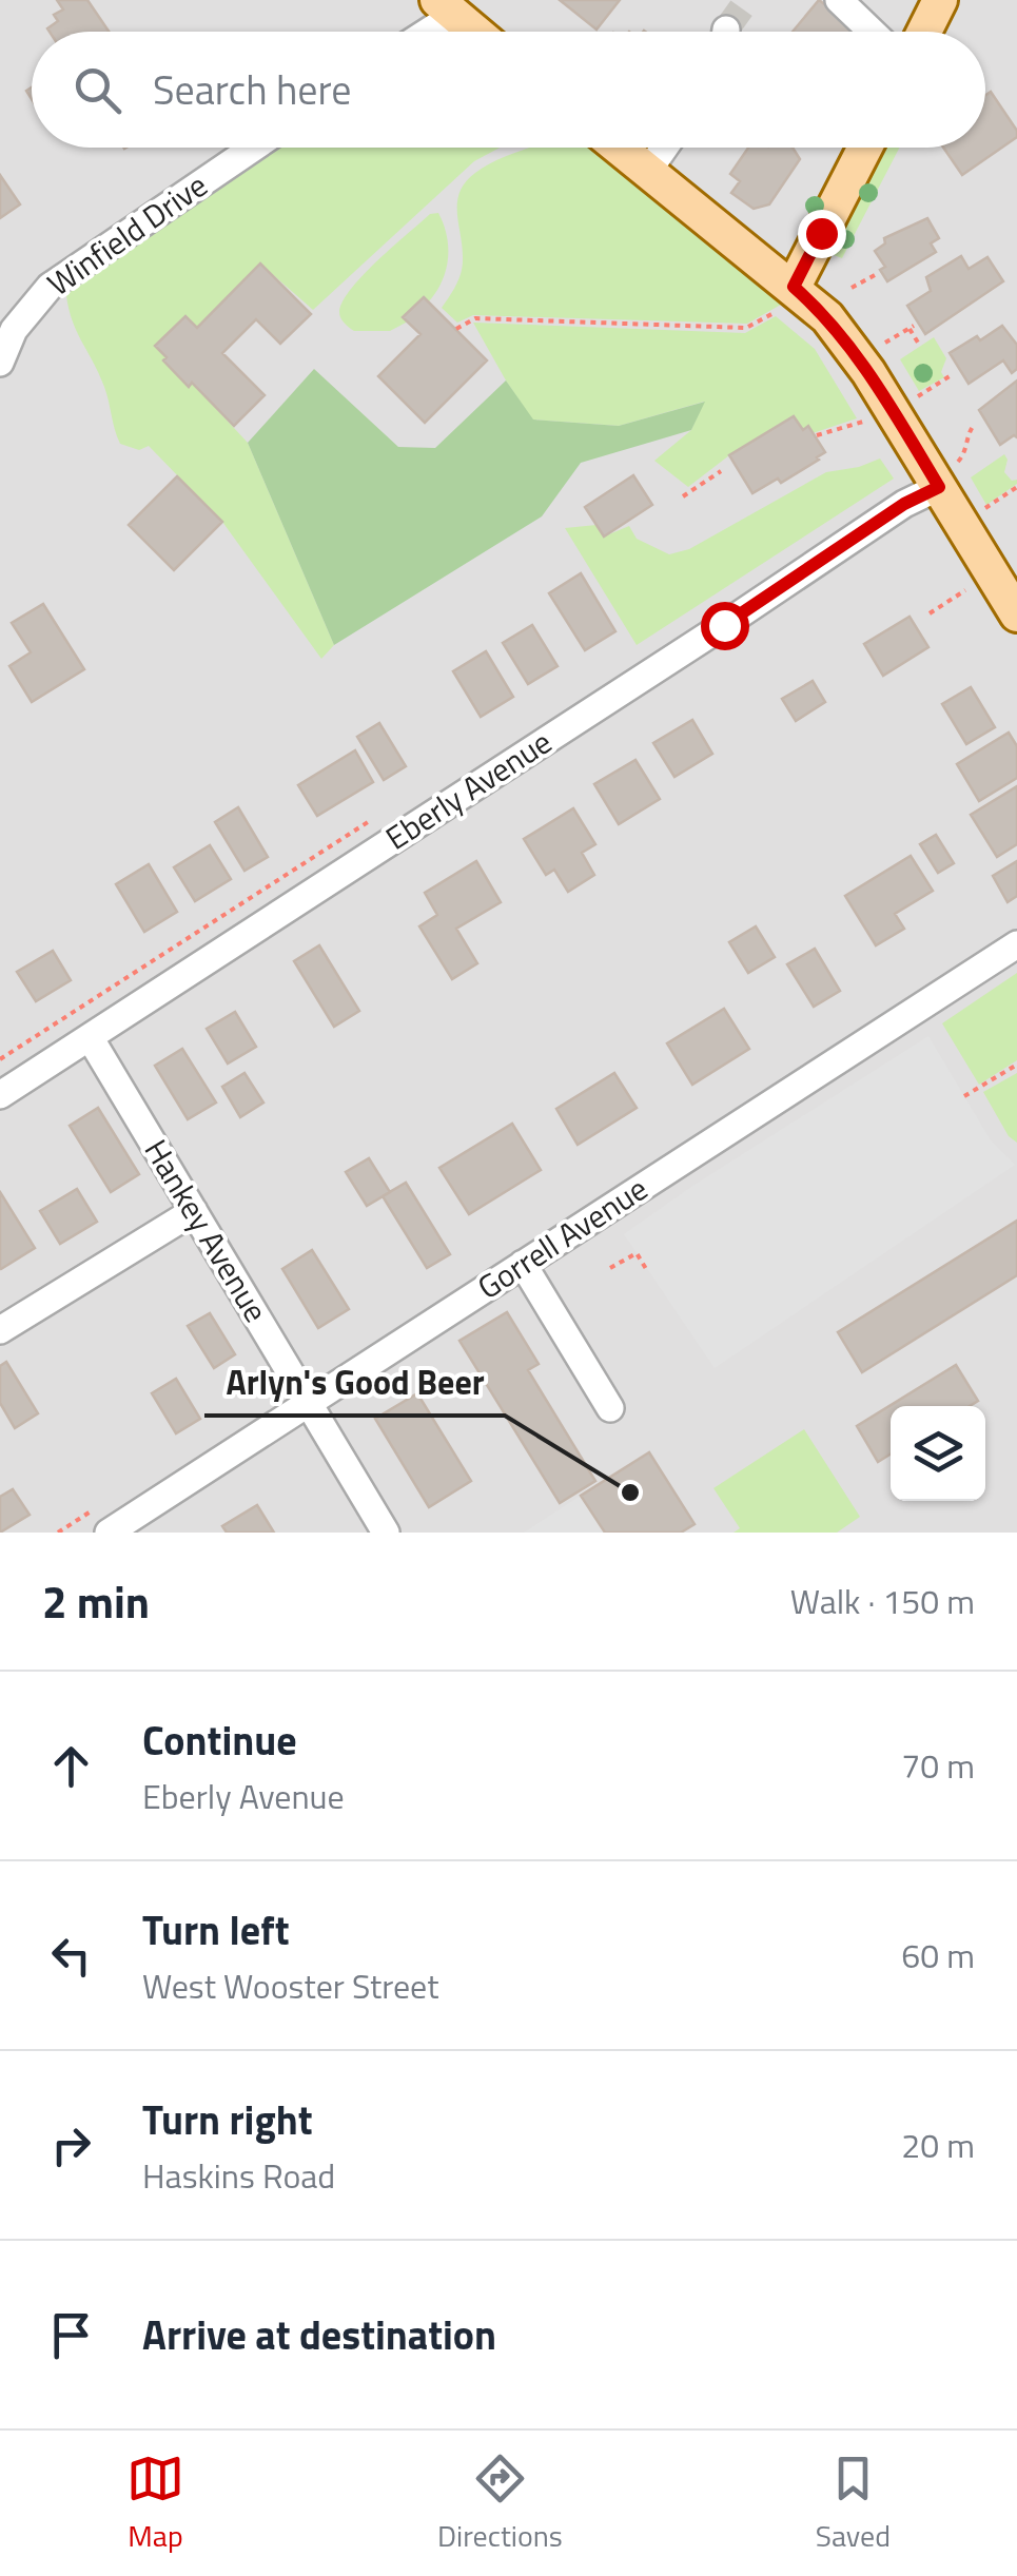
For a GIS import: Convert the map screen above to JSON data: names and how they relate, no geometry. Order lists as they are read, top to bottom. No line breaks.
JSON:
{"streets":{"street":["Winfield Drive","Eberly Avenue","Hankey Avenue","Gorrell Avenue"]},"crossings":[["Eberly Avenue","Hankey Avenue"],["Hankey Avenue","Gorrell Avenue"]],"places":["Arlyn's Good Beer"],"page":{"search":"Search here","heading":["2 min","Walk · 150 m"],"list":[["Continue","Eberly Avenue","70 m"],["Turn left","West Wooster Street","60 m"],["Turn right","Haskins Road","20 m"],"Arrive at destination"],"nav":["Map","Directions","Saved"]}}
